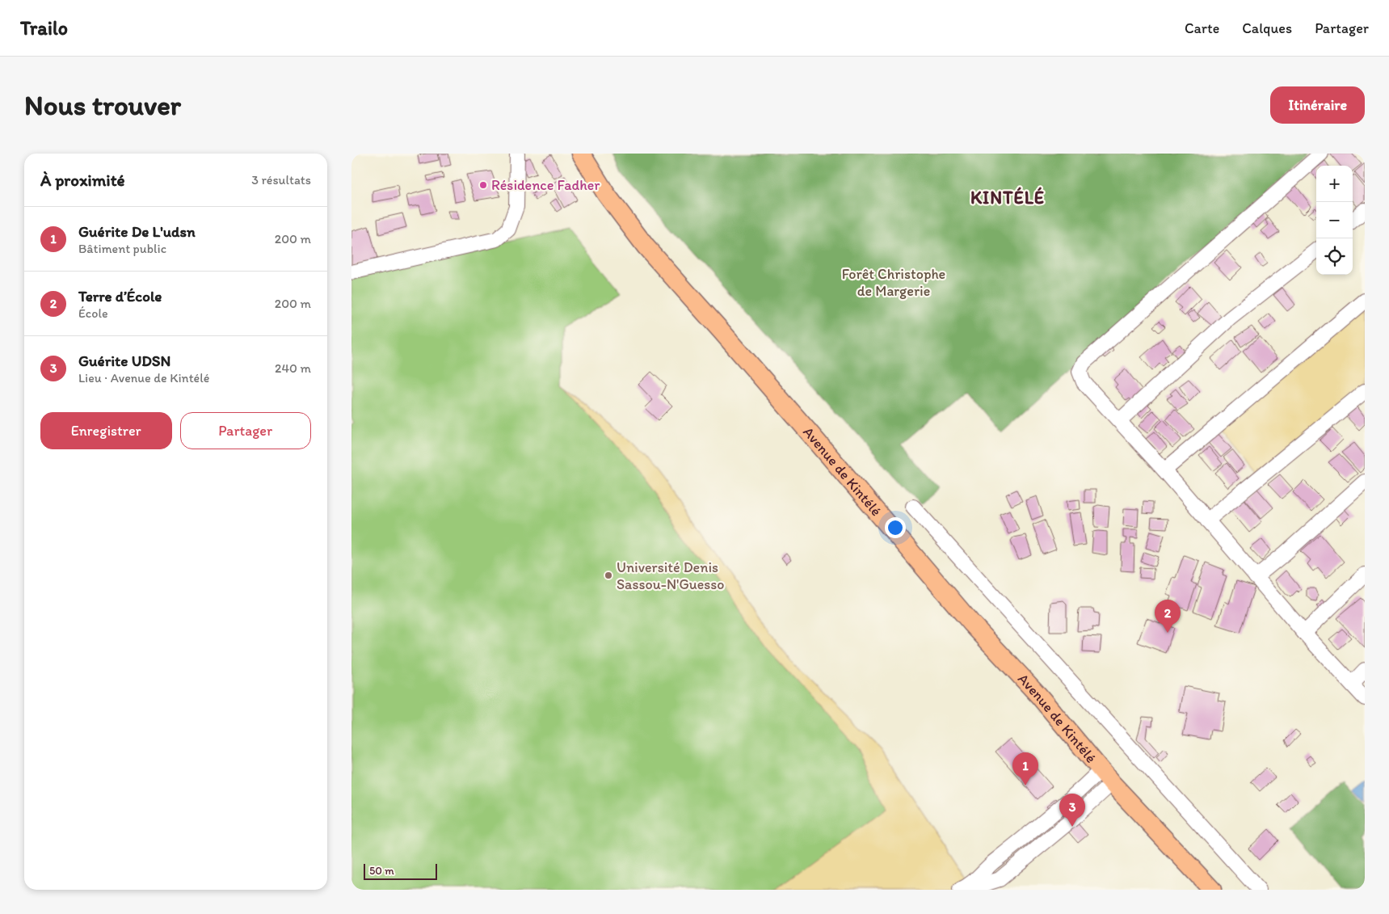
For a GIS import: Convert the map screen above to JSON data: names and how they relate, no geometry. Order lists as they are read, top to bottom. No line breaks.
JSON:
{"streets":{"main road":["Avenue de Kintélé"]},"districts":["KINTÉLÉ"],"parks":["Forêt Christophe de Margerie"],"places":["Résidence Fadher","Université Denis Sassou-N'Guesso"],"scale_bar":"50 m","page":{"header":"Trailo","nav":["Carte","Calques","Partager"],"buttons":["Itinéraire",["Enregistrer","Partager"]],"title":"Nous trouver","heading":["À proximité","3 résultats"],"map_buttons":["+","−"],"list":[{"mark":"1","name":"Guérite De L'udsn","note":"Bâtiment public","value":"200 m"},{"mark":"2","name":"Terre d’École","note":"École","value":"200 m"},{"mark":"3","name":"Guérite UDSN","note":"Lieu · Avenue de Kintélé","value":"240 m"}],"pins":["2","1","3"],"scale":"50 m"}}
